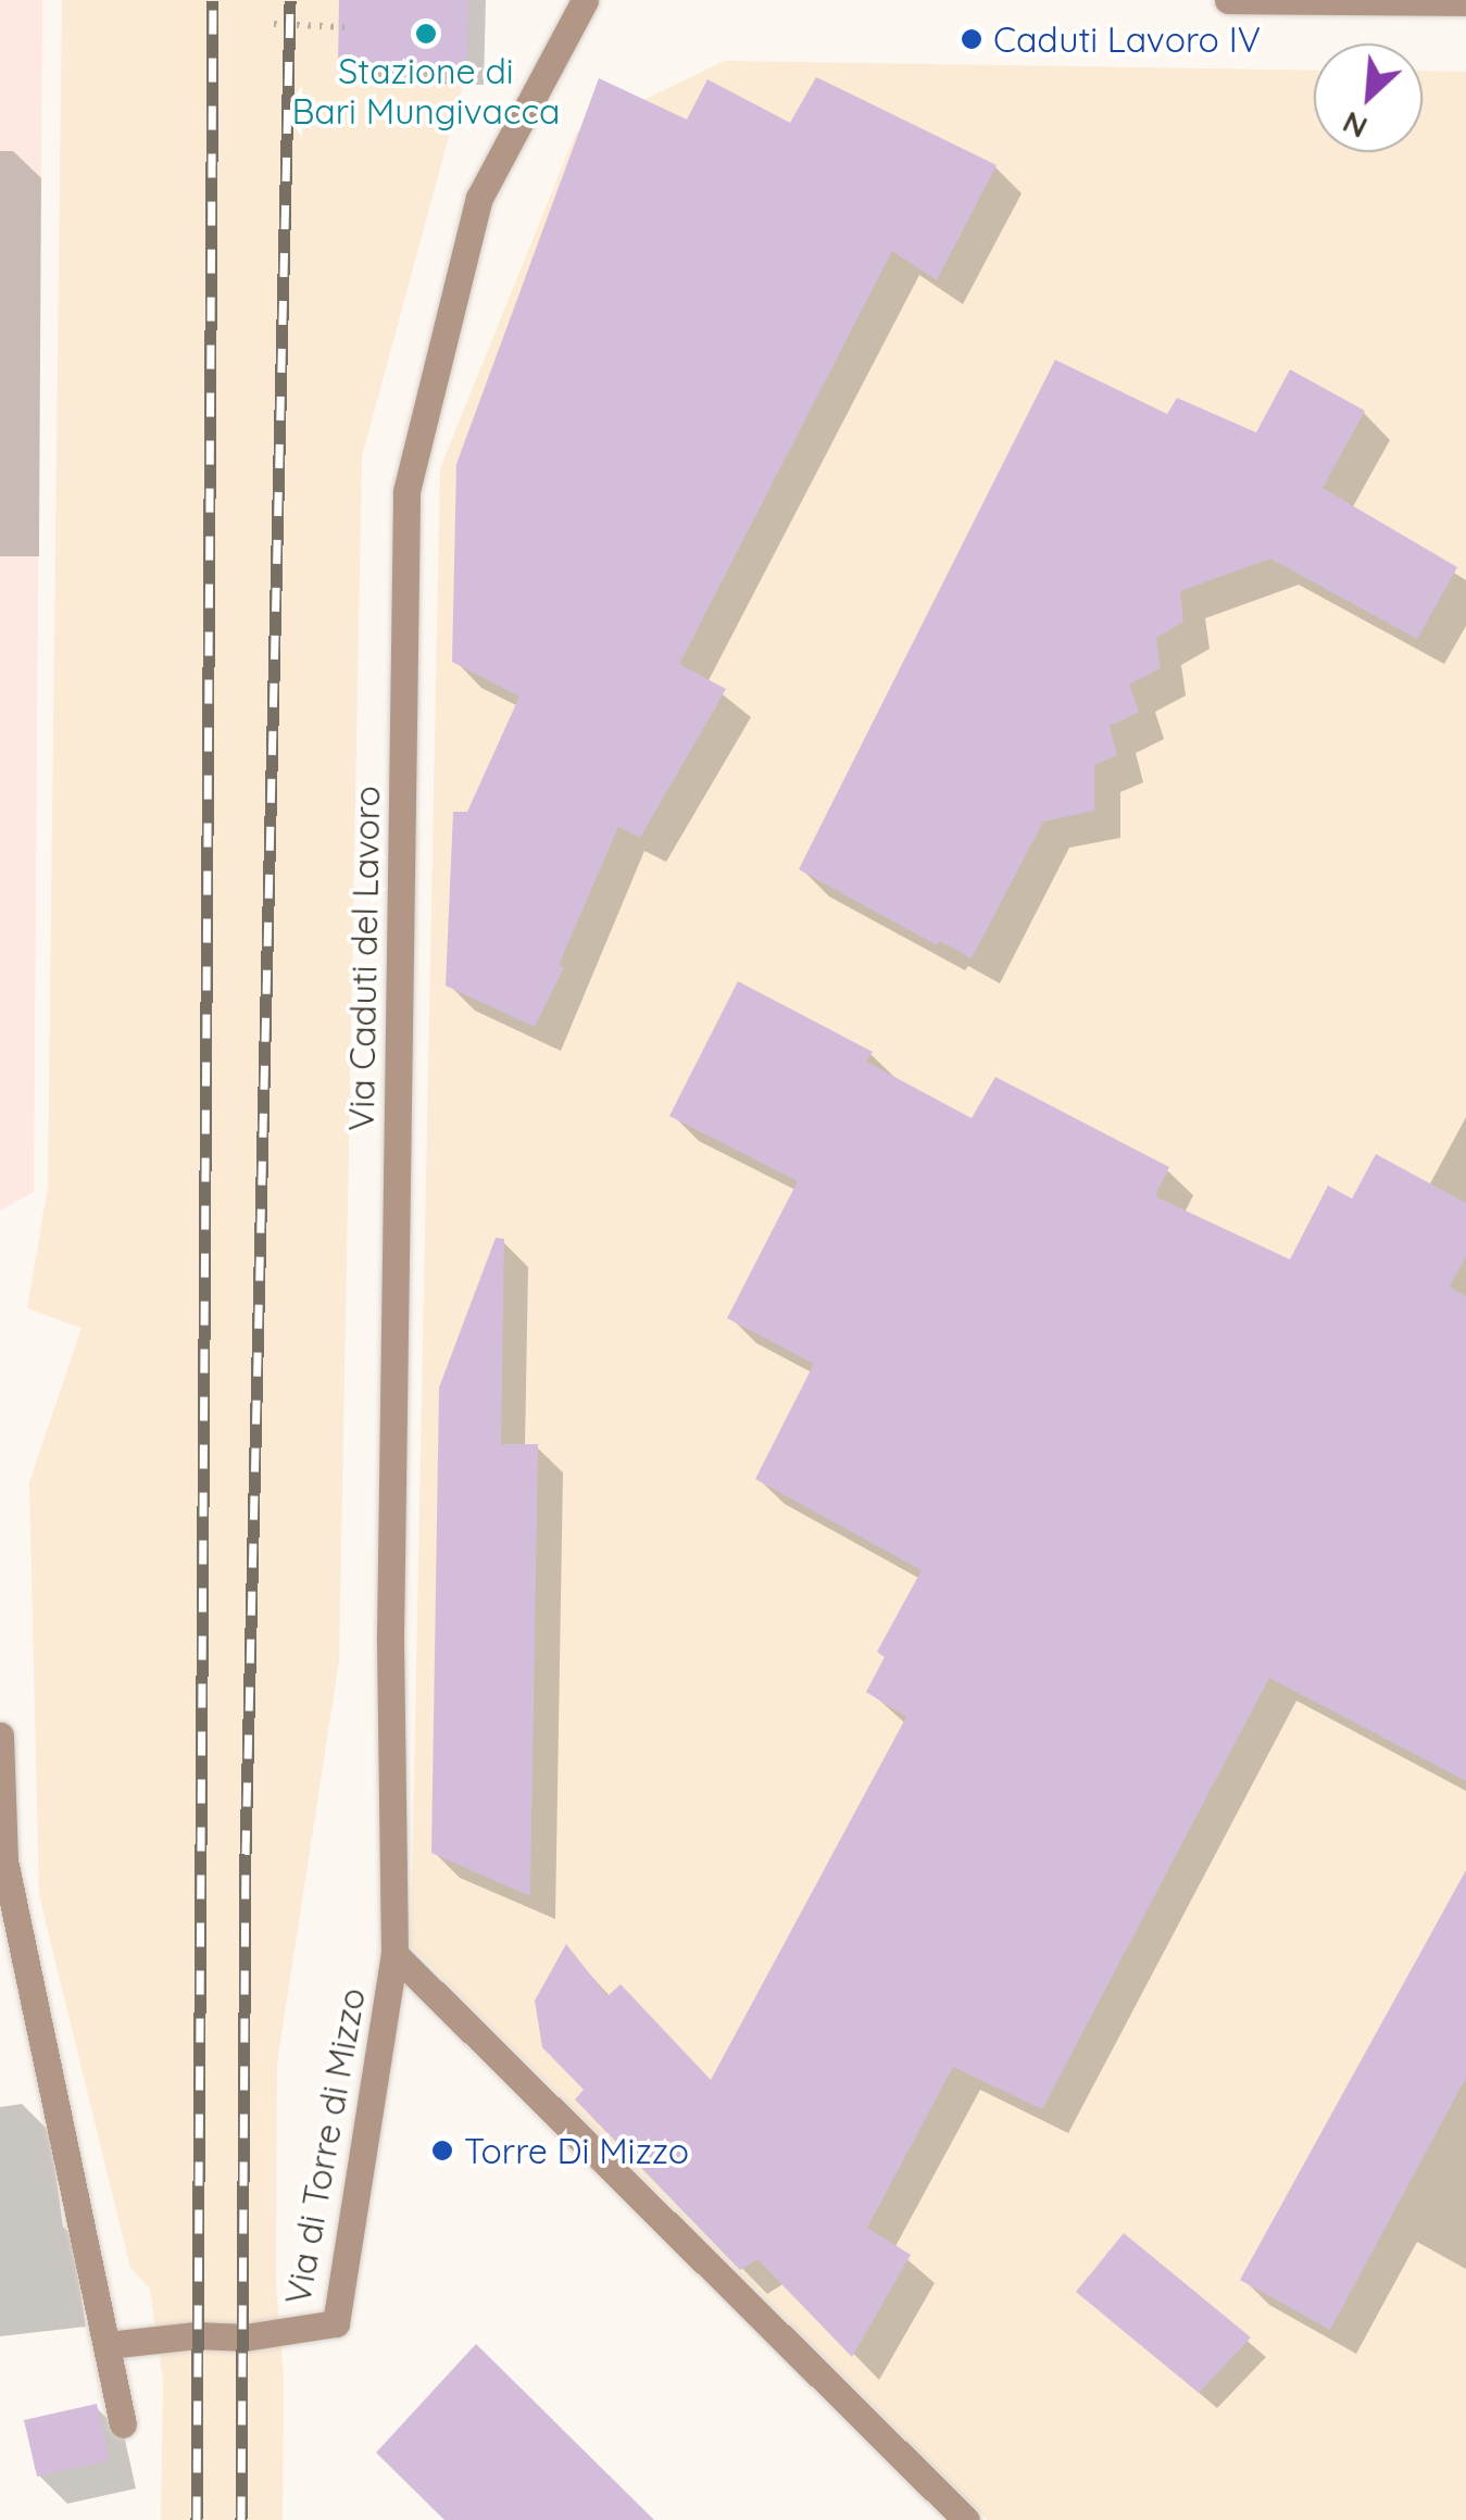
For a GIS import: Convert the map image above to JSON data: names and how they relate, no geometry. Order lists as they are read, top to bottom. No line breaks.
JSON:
{"streets":{"street":["Via Caduti del Lavoro","Via di Torre di Mizzo"]},"crossings":[["Via Caduti del Lavoro","Via di Torre di Mizzo"]],"places":["Stazione di Bari Mungivacca","Caduti Lavoro IV","Torre Di Mizzo"],"north":"bottom left"}
